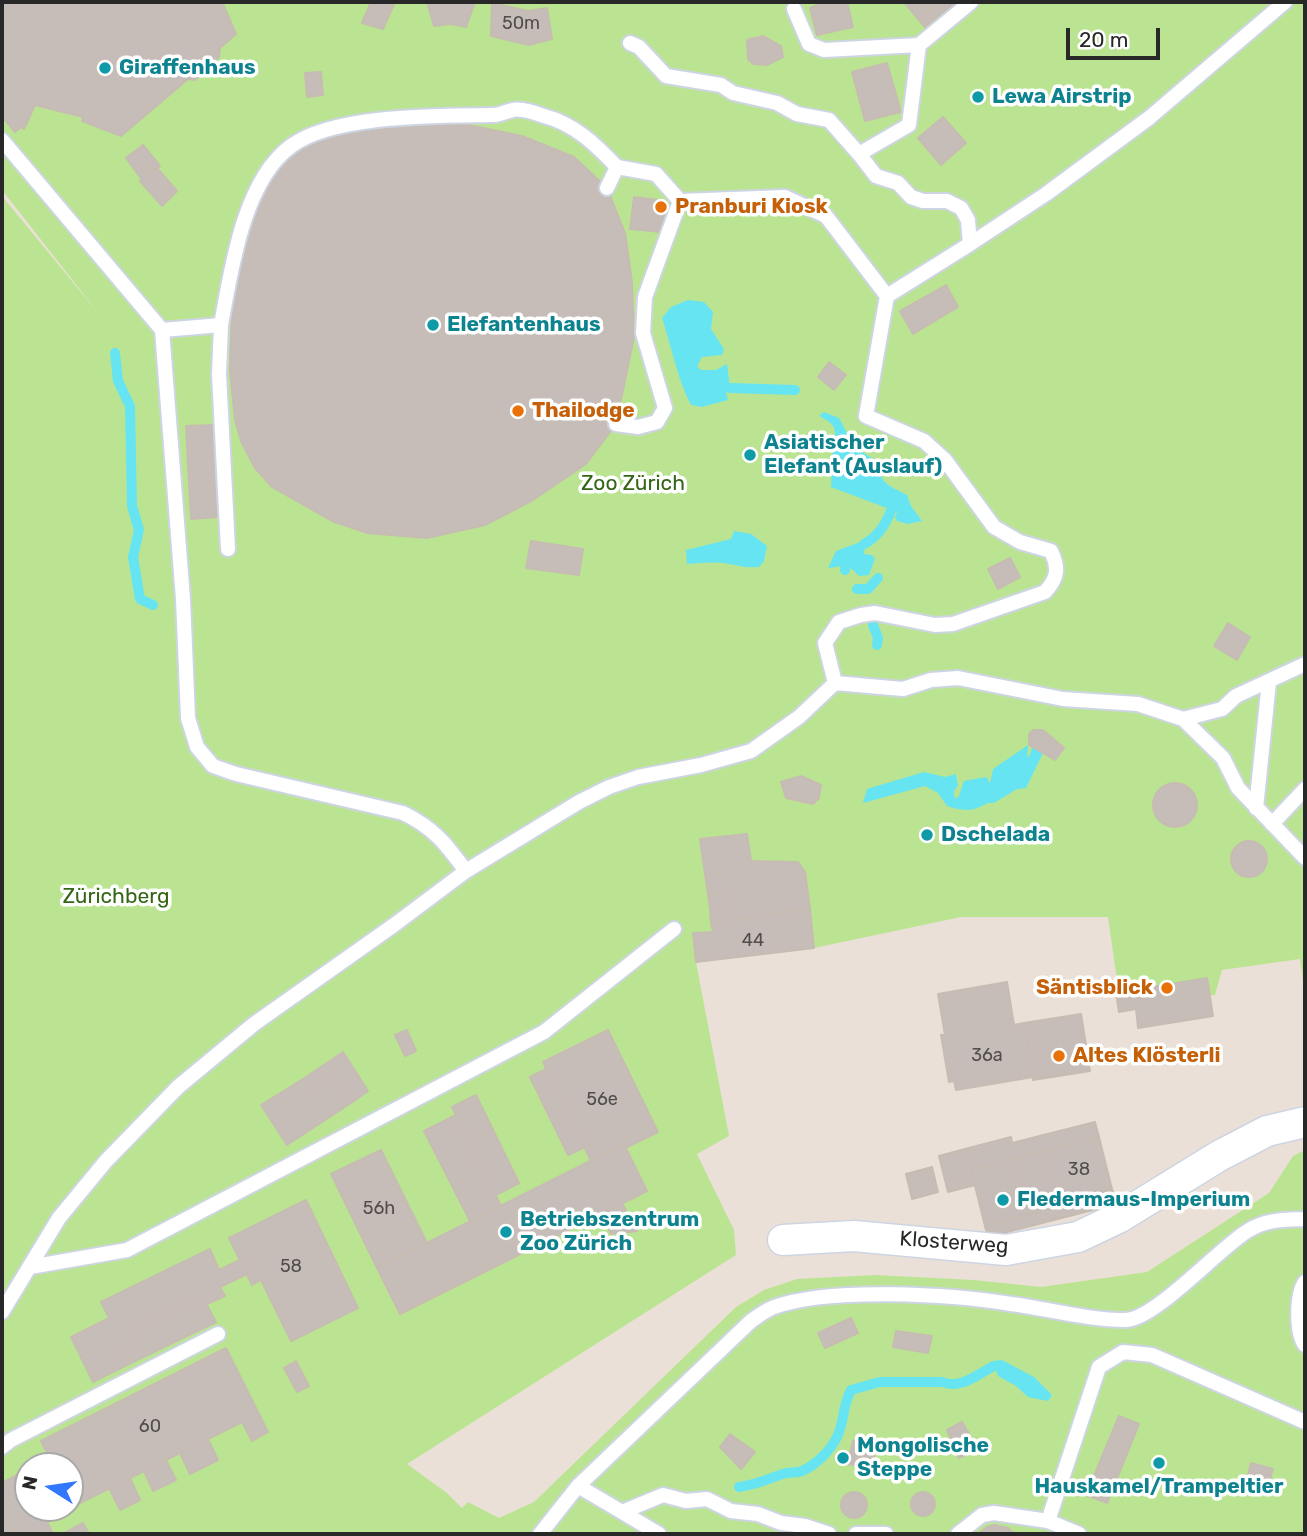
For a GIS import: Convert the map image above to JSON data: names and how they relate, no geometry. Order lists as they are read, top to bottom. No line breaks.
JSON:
{"streets":{"street":["Klosterweg"]},"parks":["Zoo Zürich","Zürichberg"],"places":["Giraffenhaus","Lewa Airstrip","Pranburi Kiosk","Elefantenhaus","Thailodge","Asiatischer Elefant (Auslauf)","Dschelada","Säntisblick","Altes Klösterli","Fledermaus-Imperium","Betriebszentrum Zoo Zürich","Mongolische Steppe","Hauskamel/Trampeltier"],"house_numbers":["50m","44","36a","56e","38","56h","58","60"],"scale_bar":"20 m","north":"left"}
